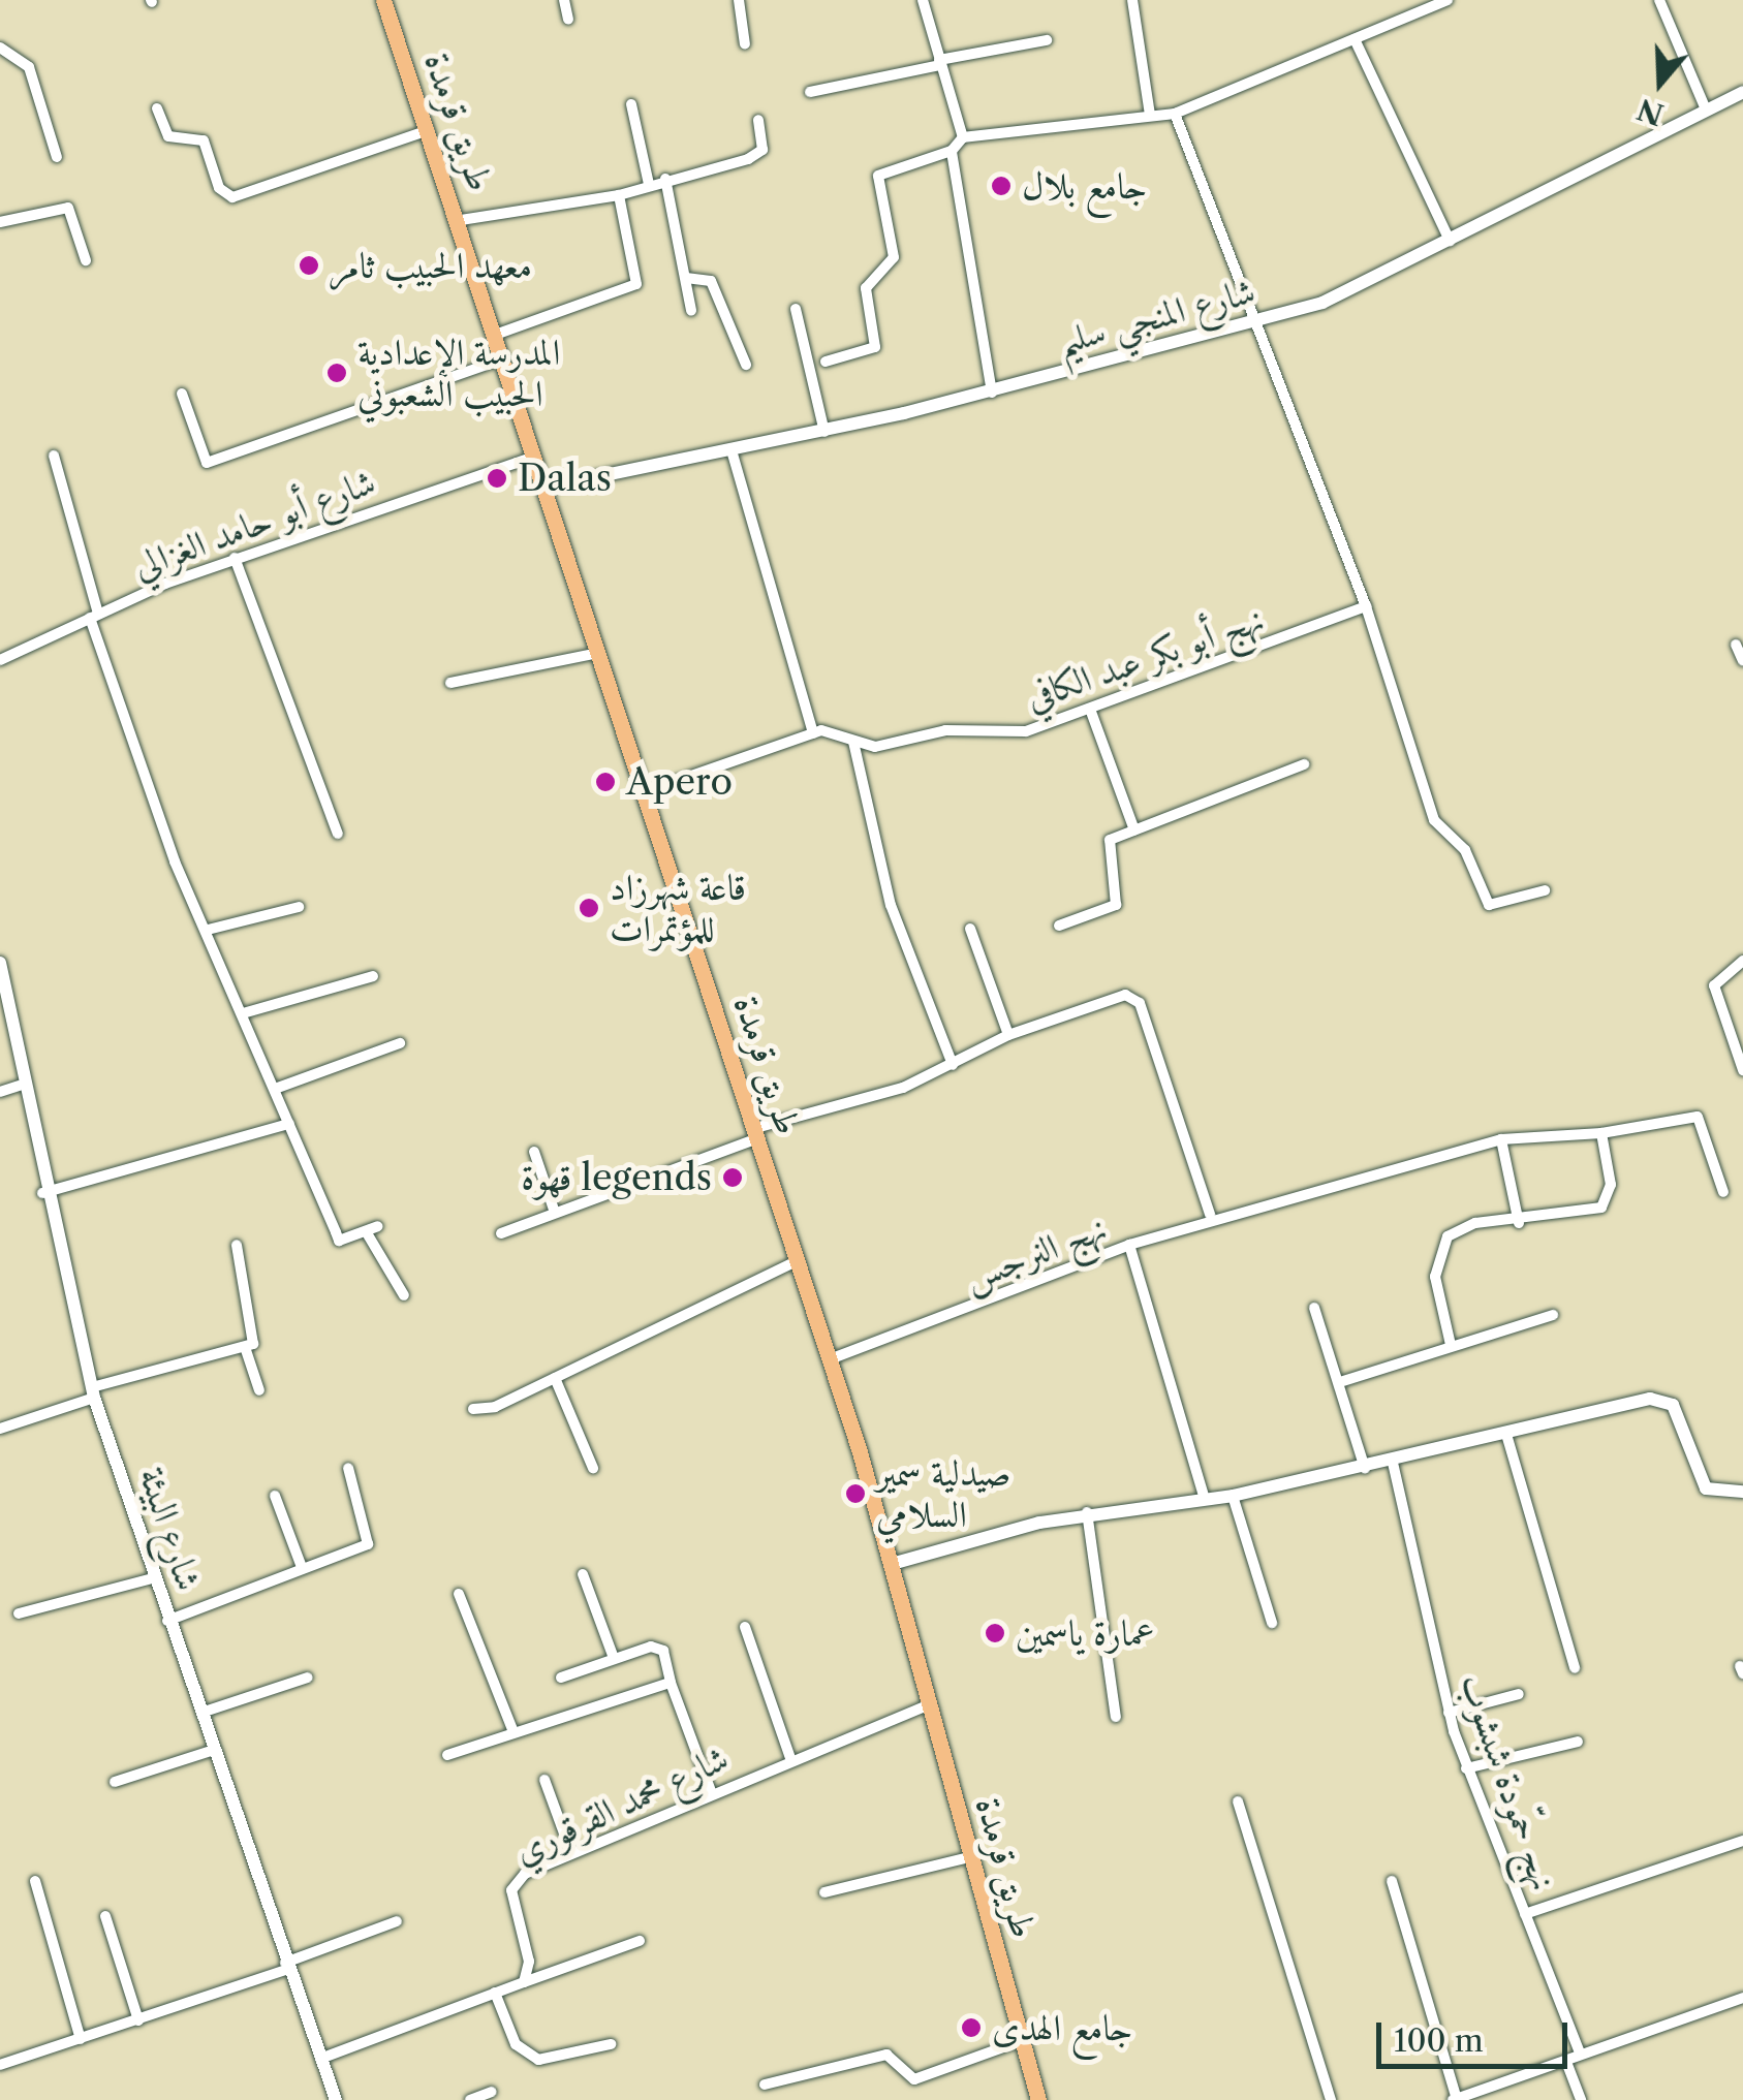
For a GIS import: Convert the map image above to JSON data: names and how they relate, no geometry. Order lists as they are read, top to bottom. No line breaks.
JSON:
{"streets":{"main road":["طريق قرمدة"],"street":["شارع المنجي سليم","شارع أبو حامد الغزالي","نهج أبو بكر عبد الكافي","نهج النرجس","شارع البيئة","نهج حمّودة شبشوب","شارع محمد القرقوري"]},"crossings":[["طريق قرمدة","شارع المنجي سليم"],["طريق قرمدة","شارع أبو حامد الغزالي"],["طريق قرمدة","نهج النرجس"],["طريق قرمدة","شارع محمد القرقوري"]],"places":["جامع بلال","معهد الحبيب ثامر","المدرسة الإعدادية الحبيب الشعبوني","Dalas","Apero","قاعة شهرزاد للمؤتمرات","قهوة legends","صيدلية سمير السلامي","عمارة ياسمين","جامع الهدى"],"scale_bar":"100 m","north":"bottom"}
